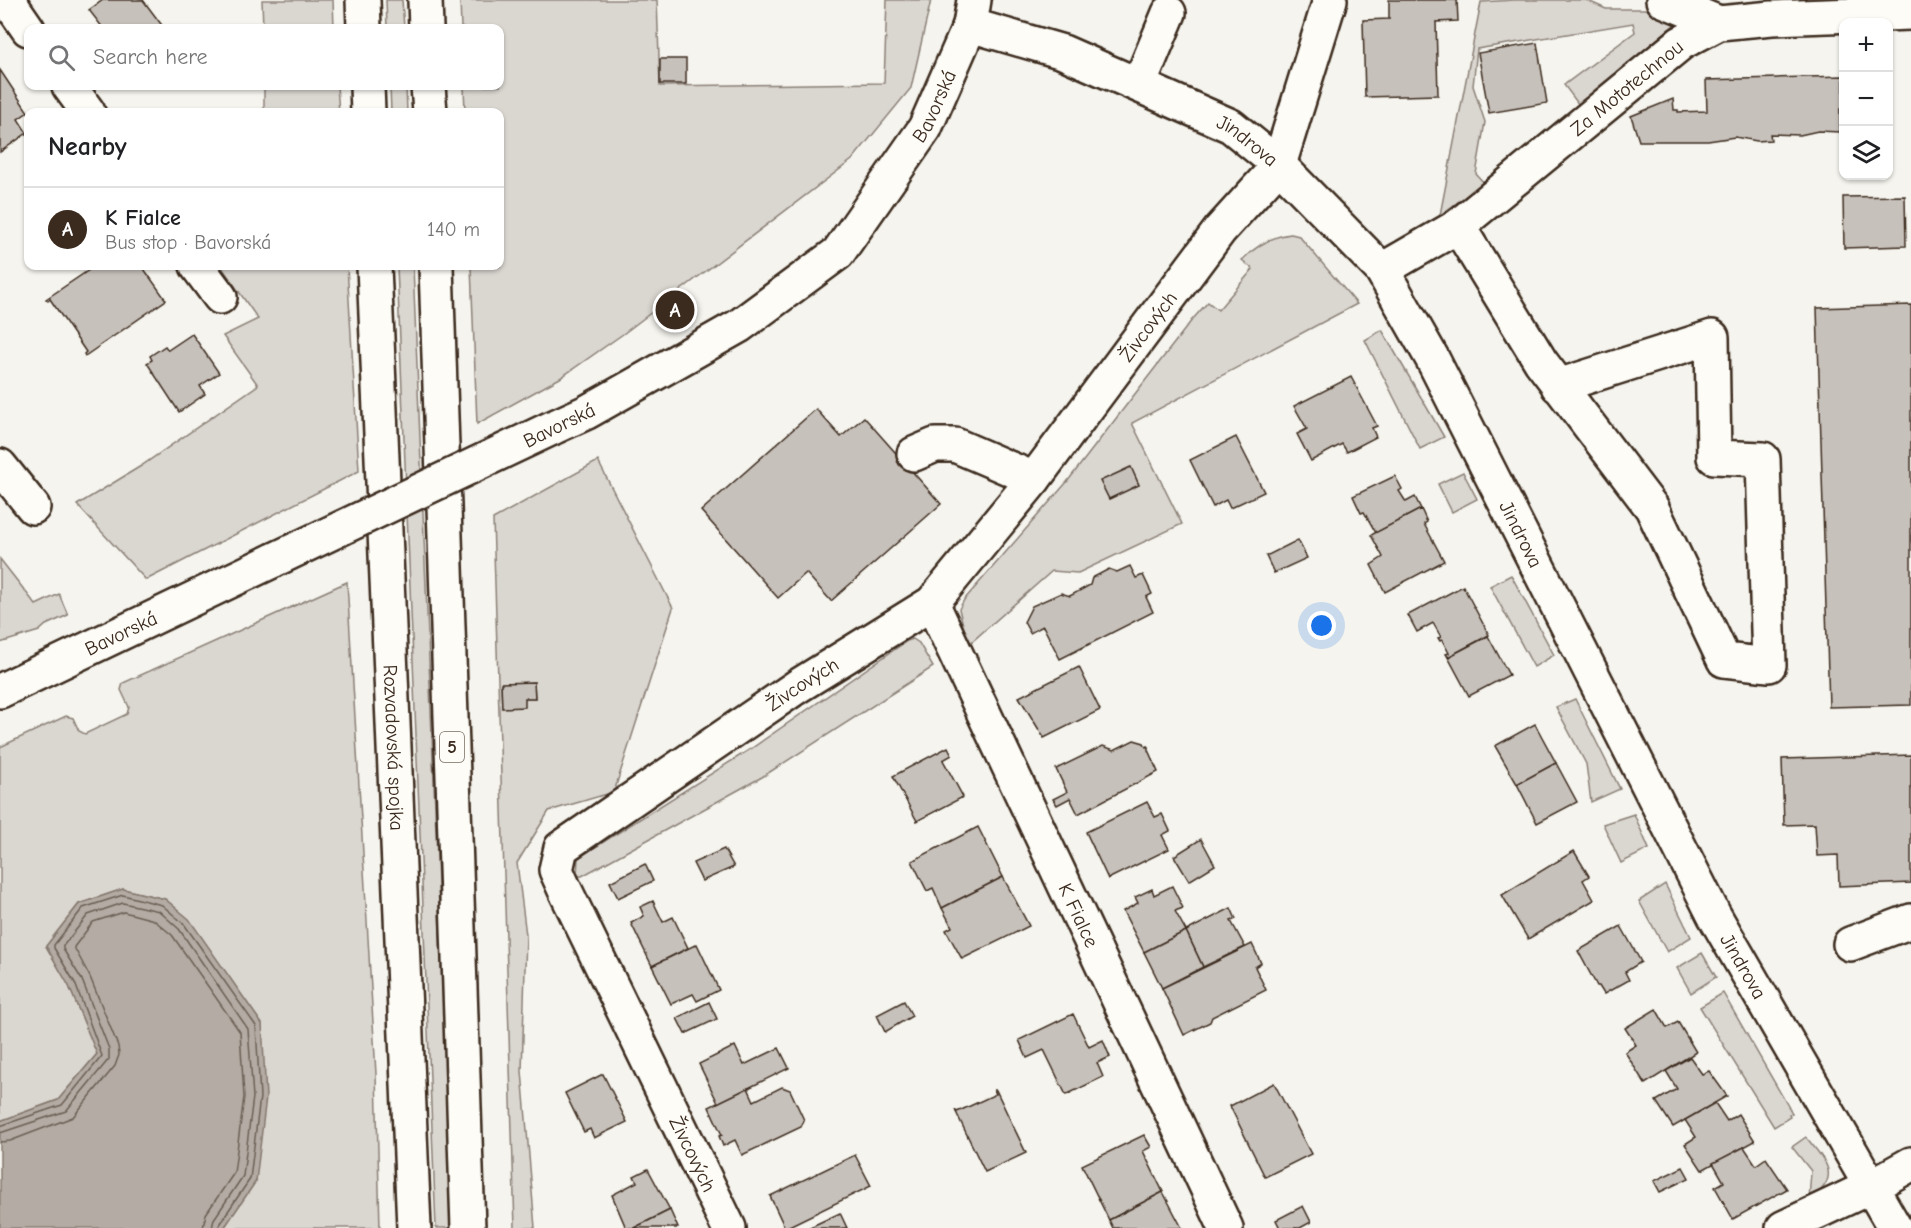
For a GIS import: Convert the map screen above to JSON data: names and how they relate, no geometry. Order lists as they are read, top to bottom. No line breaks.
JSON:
{"streets":{"main road":["Za Mototechnou","Bavorská","Jindrova","Živcových","Rozvadovská spojka","5","K Fialce"]},"crossings":[["Za Mototechnou","Jindrova"],["Bavorská","Jindrova"],["Jindrova","Živcových"],["Živcových","K Fialce"]],"page":{"map_buttons":["+","−"],"search":"Search here","heading":"Nearby","list":[{"mark":"A","name":"K Fialce","note":"Bus stop · Bavorská","value":"140 m"}],"pins":"A"}}
